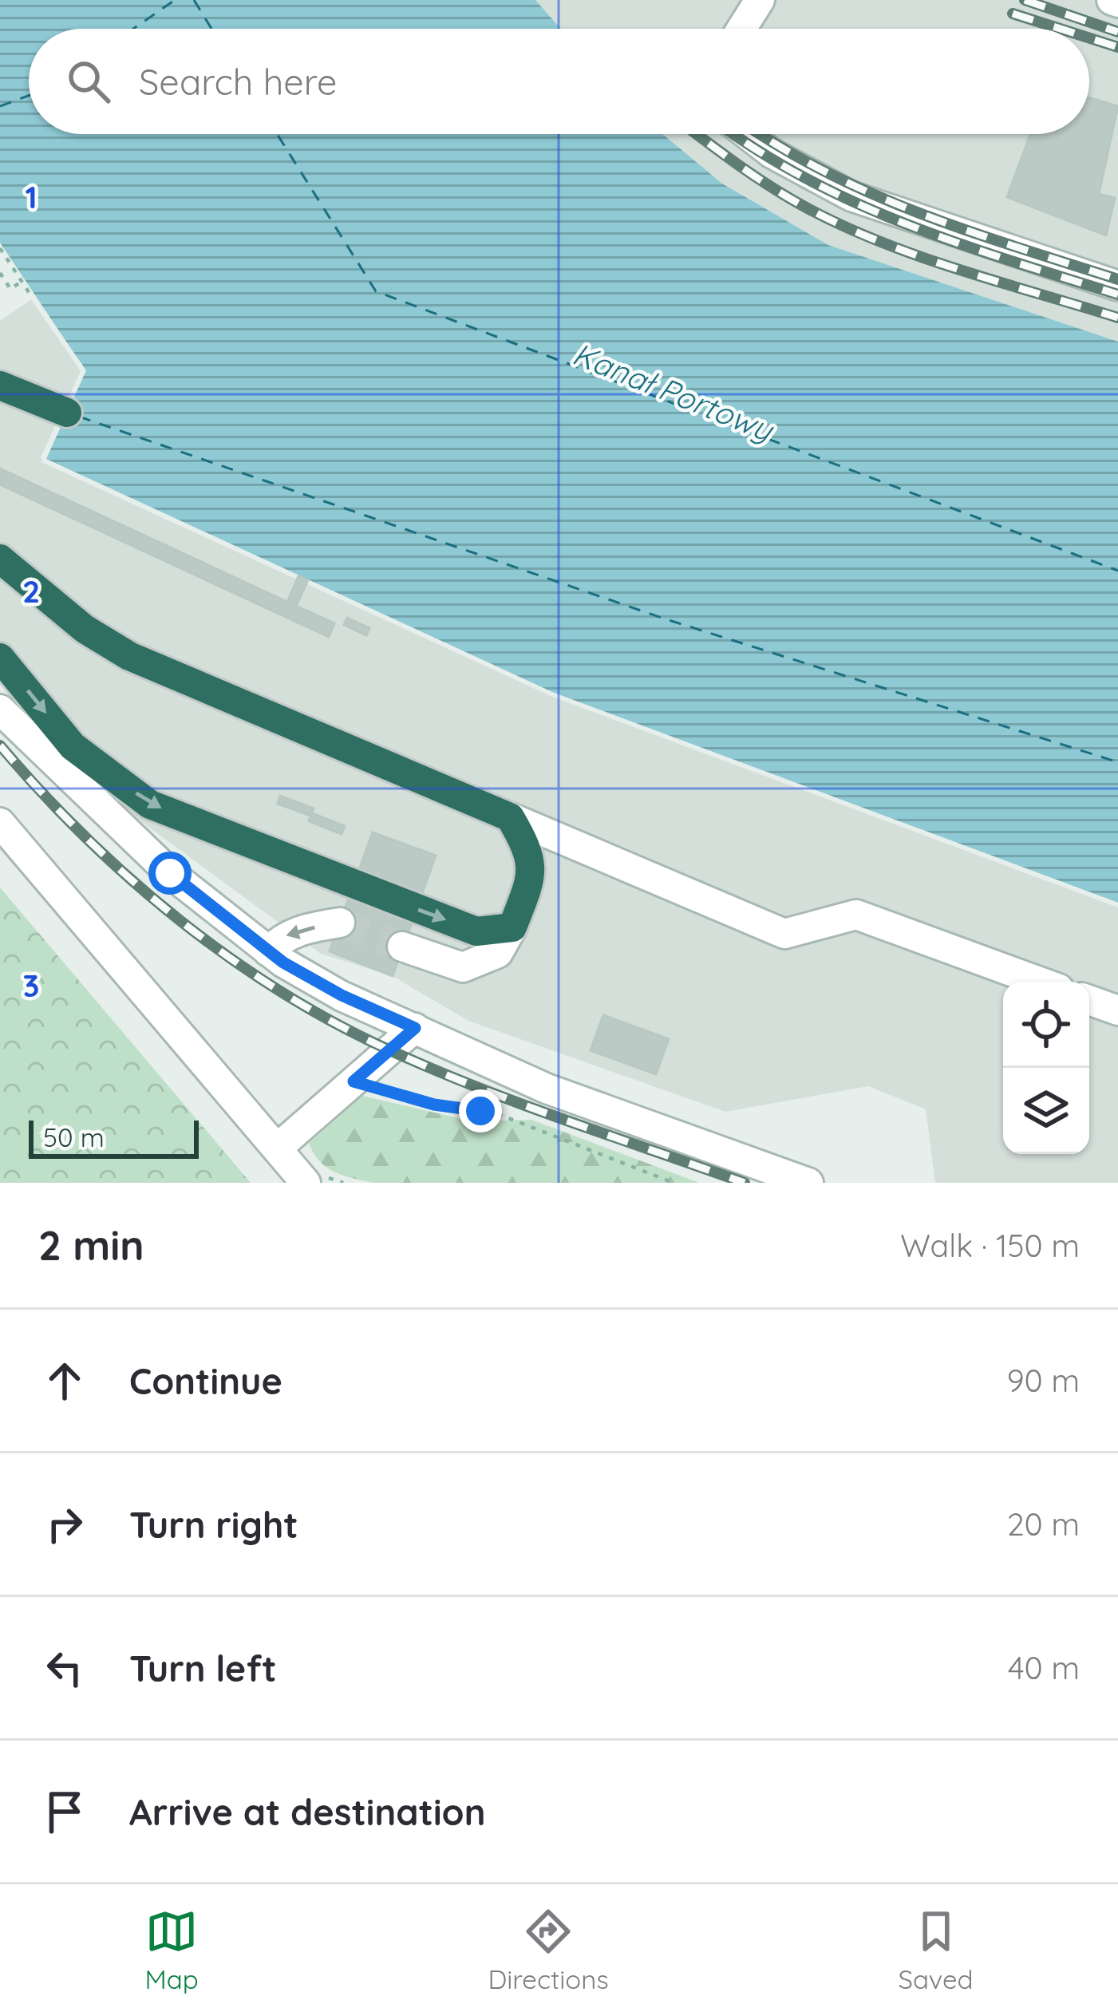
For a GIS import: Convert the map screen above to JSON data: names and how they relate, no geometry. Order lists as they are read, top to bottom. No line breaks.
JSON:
{"water":["Kanał Portowy"],"scale_bar":"50 m","page":{"search":"Search here","scale":"50 m","heading":["2 min","Walk · 150 m"],"list":[["Continue","90 m"],["Turn right","20 m"],["Turn left","40 m"],"Arrive at destination"],"nav":["Map","Directions","Saved"]},"grid":{"rows":["1","2","3"]}}
